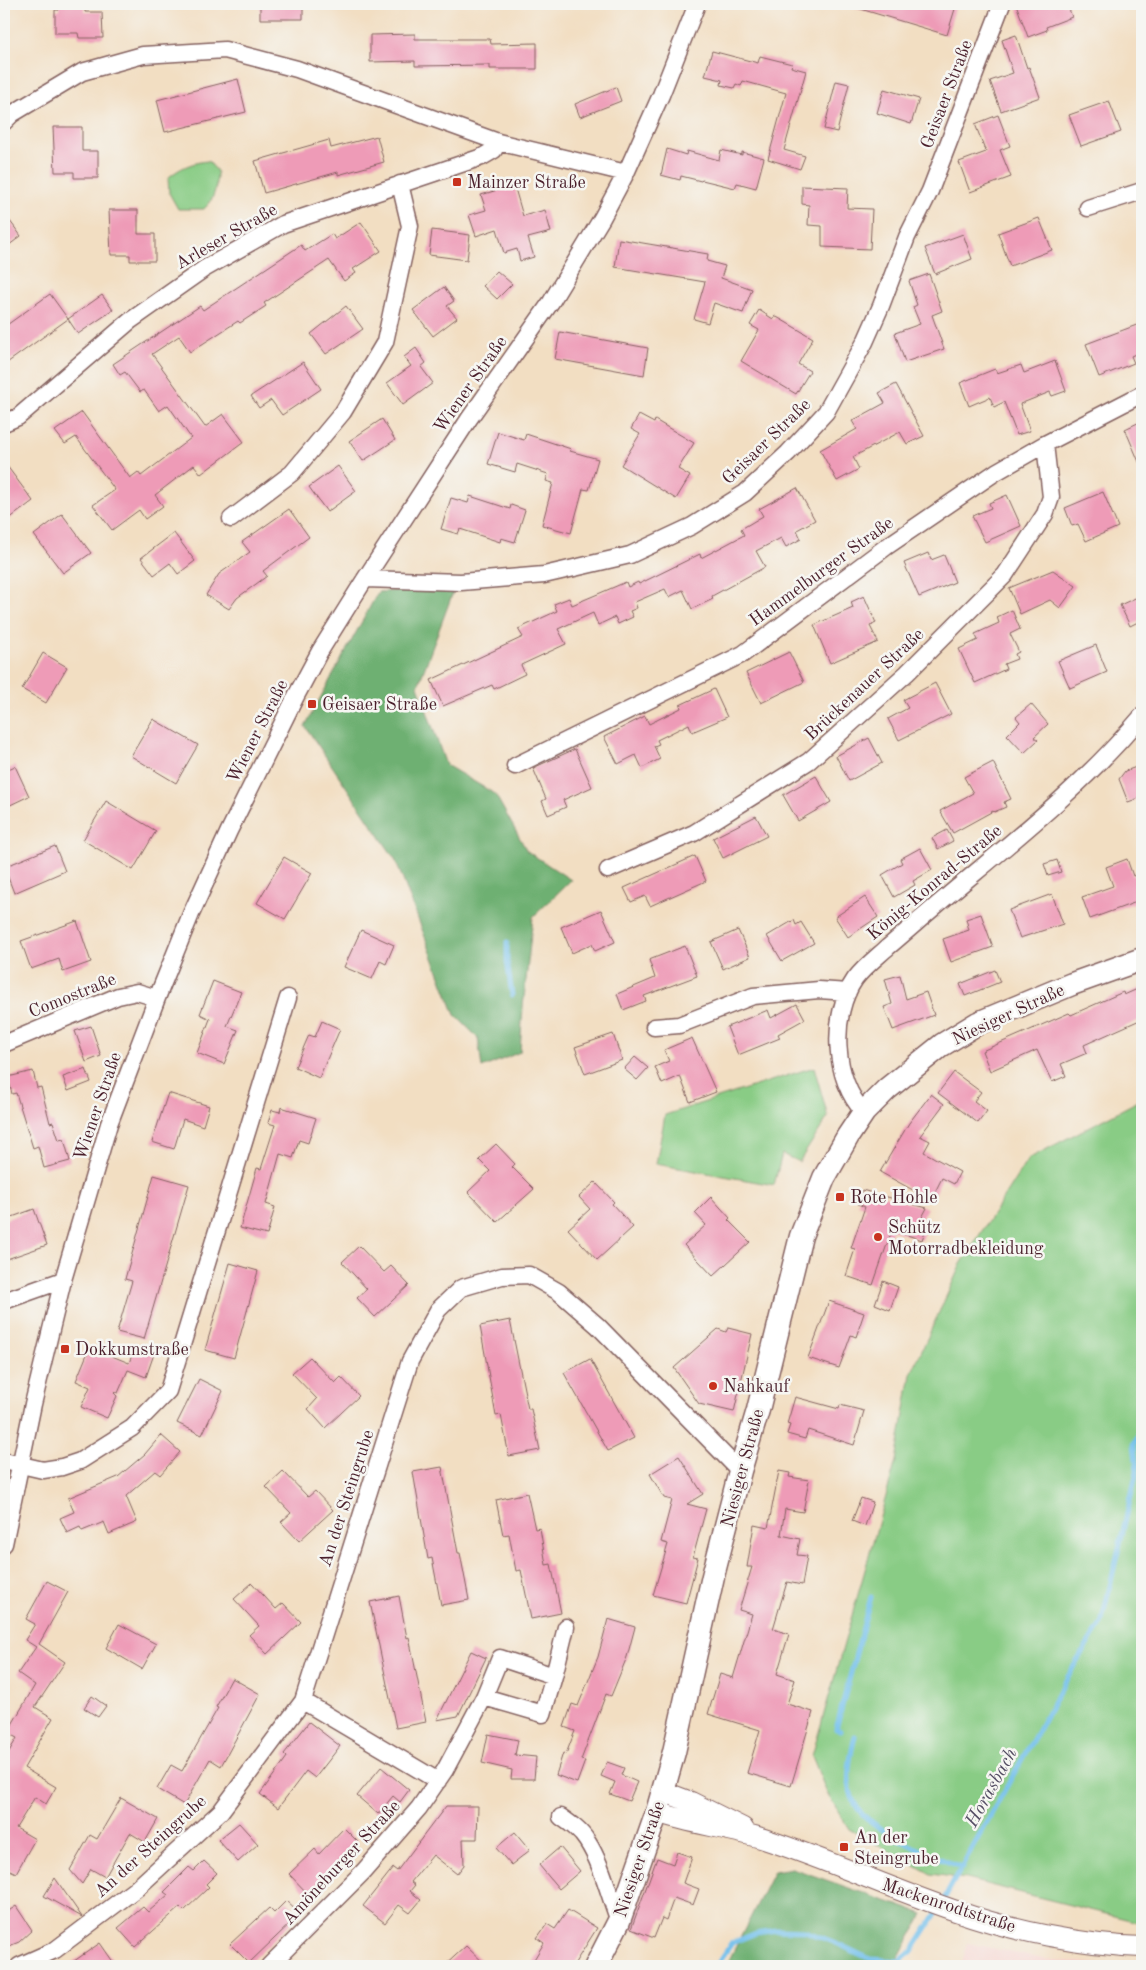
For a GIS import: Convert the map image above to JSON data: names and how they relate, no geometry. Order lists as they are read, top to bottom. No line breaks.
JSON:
{"streets":{"main road":["Niesiger Straße"],"street":["Geisaer Straße","Arleser Straße","Wiener Straße","Hammelburger Straße","Brückenauer Straße","König-Konrad-Straße","Comostraße","An der Steingrube","Amöneburger Straße","Mackenrodtstraße"]},"crossings":[["Geisaer Straße","Wiener Straße"],["Wiener Straße","Comostraße"],["Hammelburger Straße","Brückenauer Straße"],["König-Konrad-Straße","Niesiger Straße"],["Niesiger Straße","An der Steingrube"],["Niesiger Straße","Mackenrodtstraße"]],"water":["Horasbach"],"places":{"transit":["Mainzer Straße","Geisaer Straße","Rote Hohle","Dokkumstraße","An der Steingrube"],"other":["Schütz Motorradbekleidung","Nahkauf"]}}
